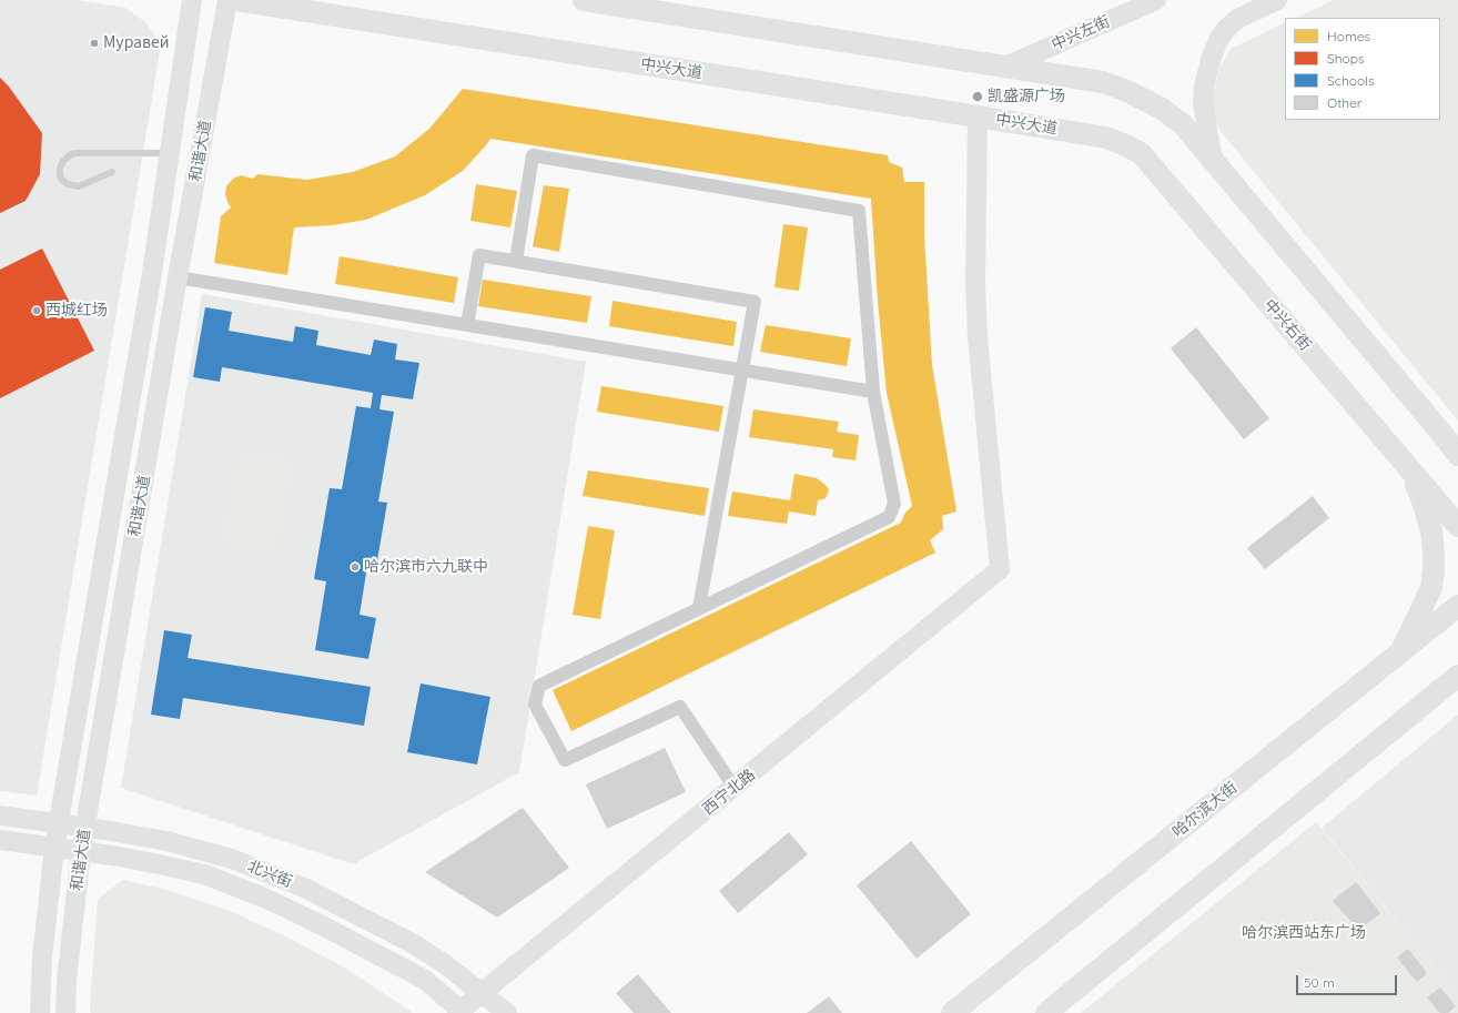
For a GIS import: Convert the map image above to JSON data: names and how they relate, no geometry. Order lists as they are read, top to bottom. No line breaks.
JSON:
{"streets":{"main road":["中兴左街","中兴大道","和谐大道","中兴右街","西宁北路","哈尔滨大街","北兴街"]},"crossings":[["中兴大道","中兴右街"],["中兴大道","西宁北路"],["和谐大道","北兴街"],["西宁北路","北兴街"]],"parks":["哈尔滨西站东广场"],"places":["Муравей","凯盛源广场","西城红场","哈尔滨市六九联中"],"legend":["Homes","Shops","Schools","Other"],"scale_bar":"50 m"}
